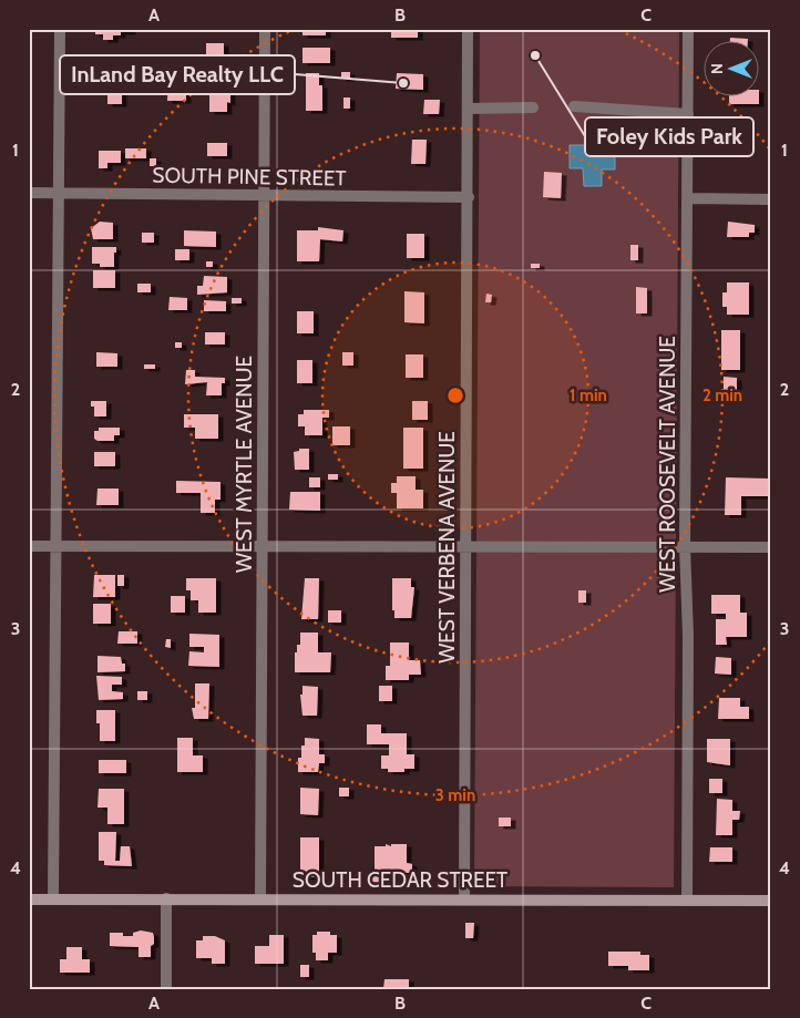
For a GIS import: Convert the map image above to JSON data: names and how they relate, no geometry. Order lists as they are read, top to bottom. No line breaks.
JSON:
{"streets":{"street":["SOUTH PINE STREET","WEST MYRTLE AVENUE","WEST ROOSEVELT AVENUE","WEST VERBENA AVENUE","SOUTH CEDAR STREET"]},"crossings":[["SOUTH PINE STREET","WEST MYRTLE AVENUE"],["SOUTH PINE STREET","WEST VERBENA AVENUE"],["WEST MYRTLE AVENUE","SOUTH CEDAR STREET"],["WEST ROOSEVELT AVENUE","SOUTH CEDAR STREET"],["WEST VERBENA AVENUE","SOUTH CEDAR STREET"]],"places":["Foley Kids Park","InLand Bay Realty LLC"],"north":"left","grid":{"columns":["A","B","C"],"rows":["1","2","3","4"]},"rings":["1 min","2 min","3 min"]}
